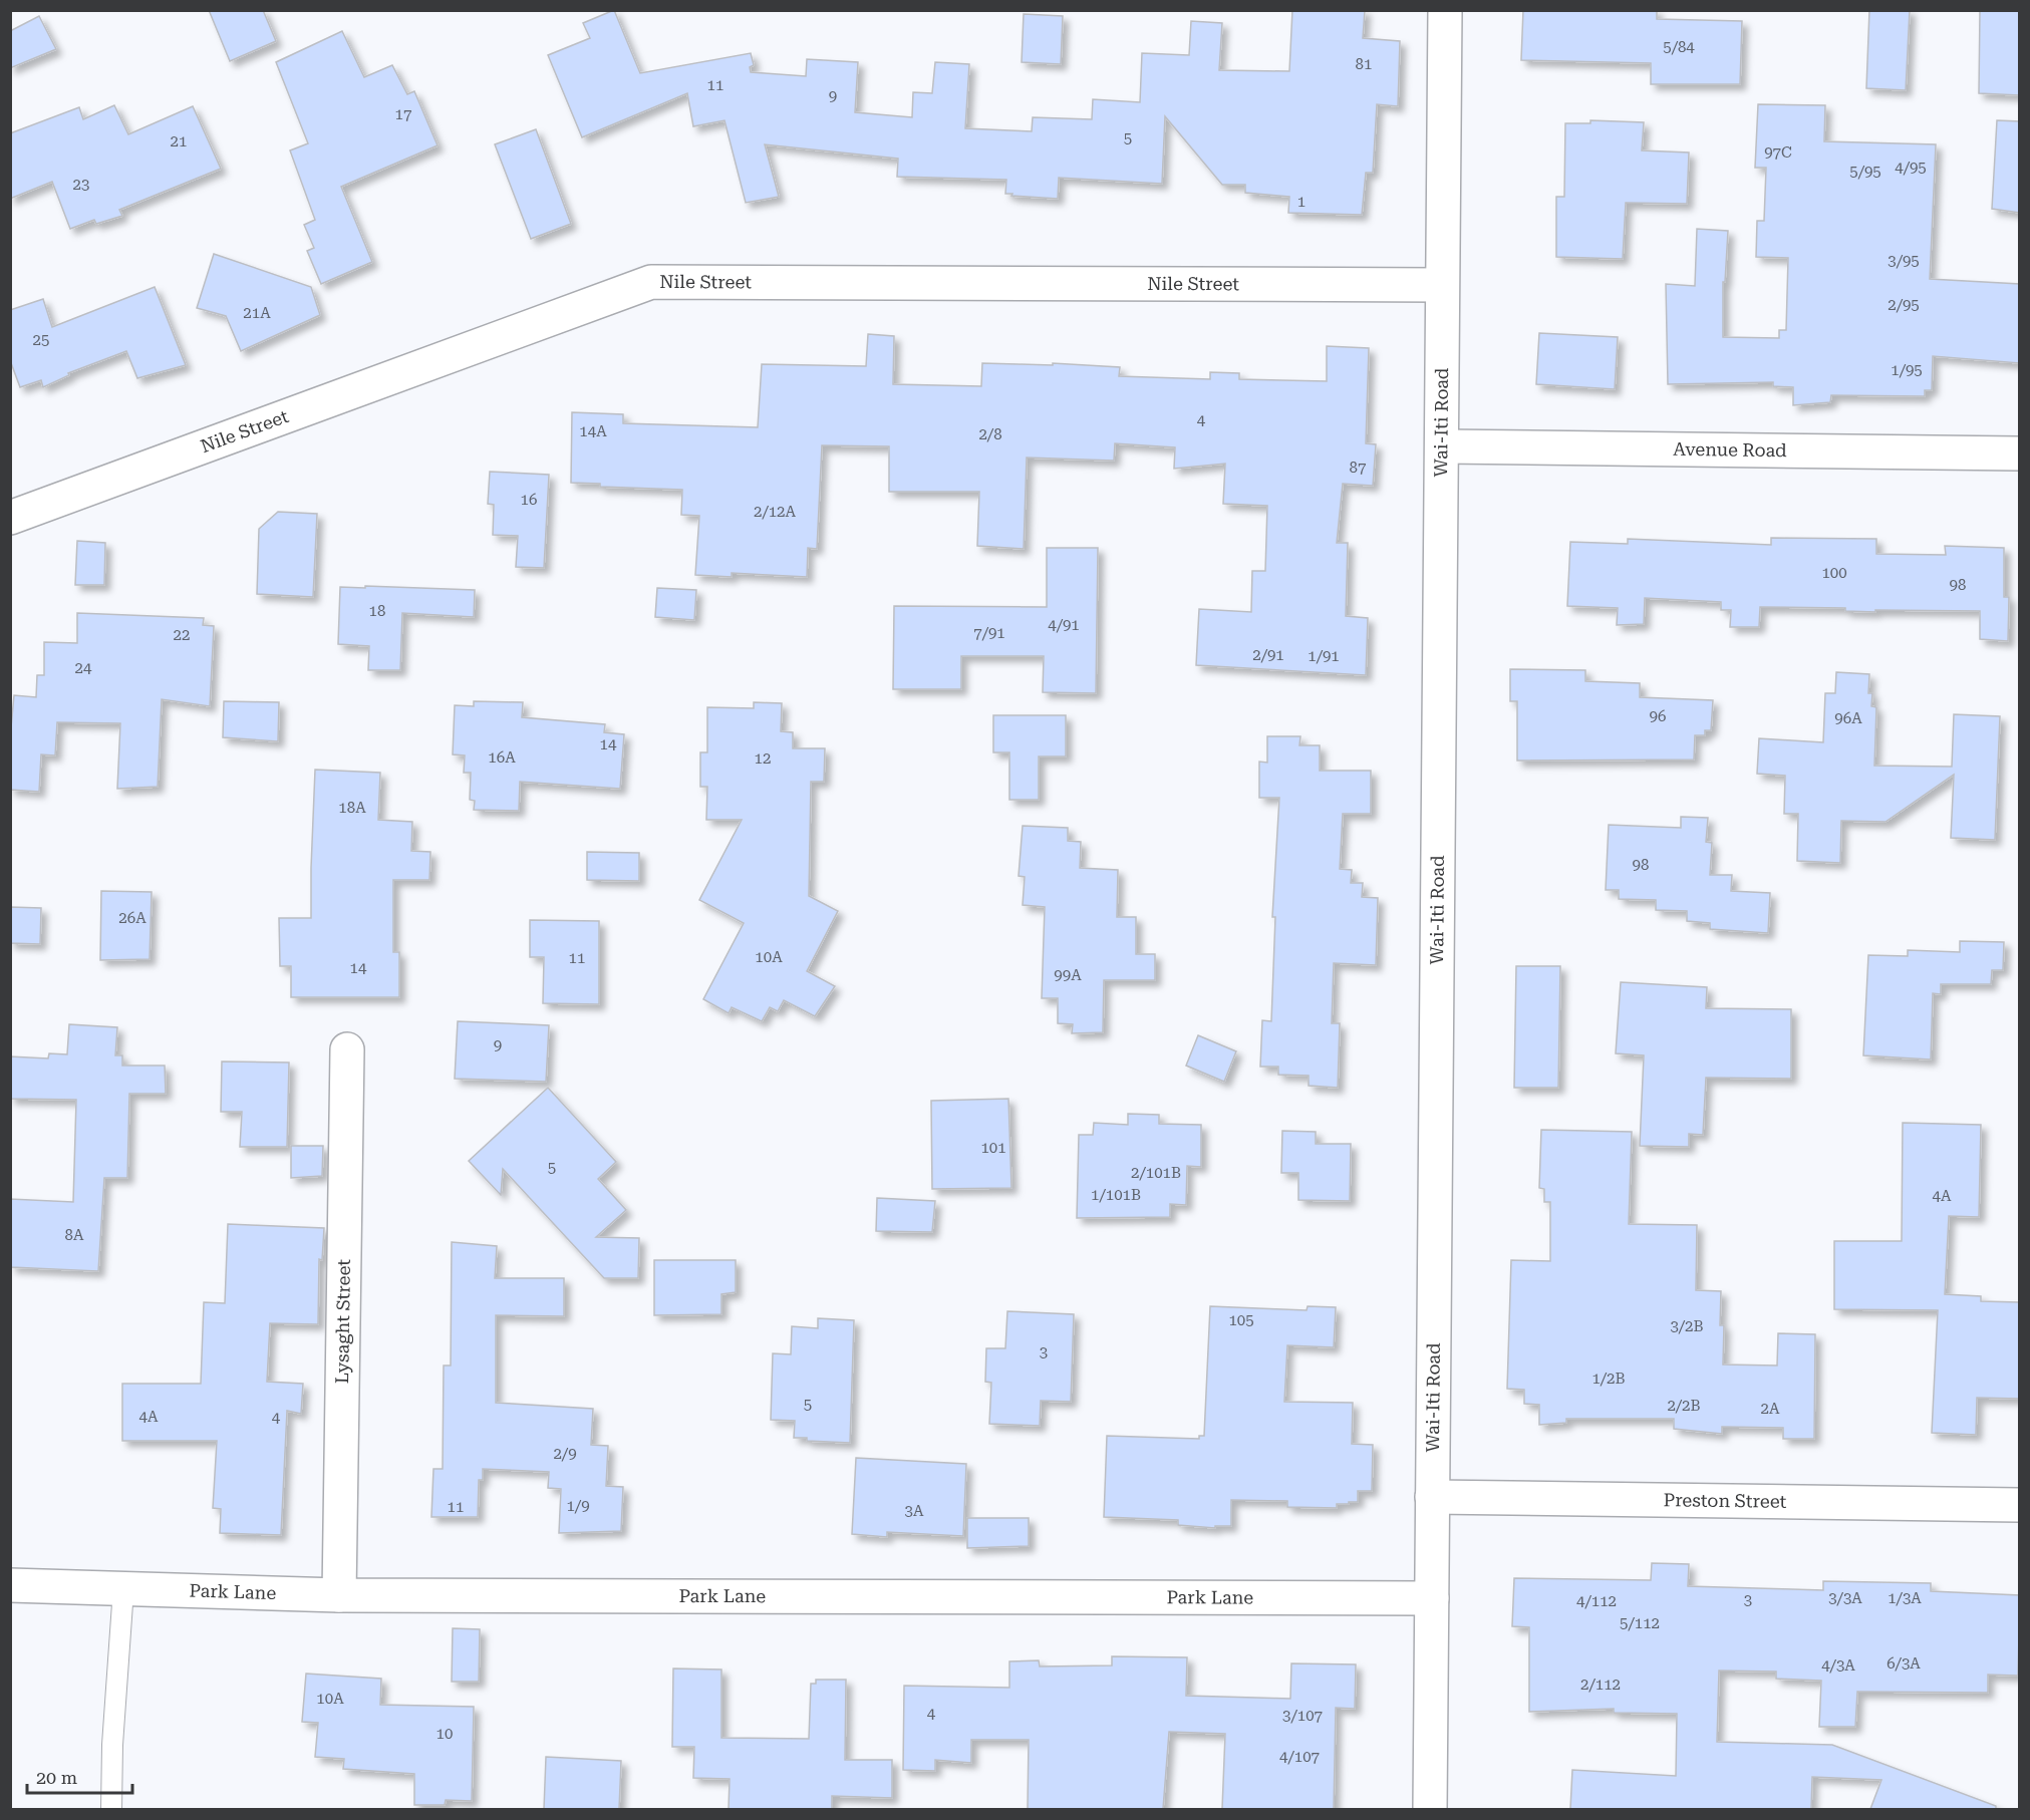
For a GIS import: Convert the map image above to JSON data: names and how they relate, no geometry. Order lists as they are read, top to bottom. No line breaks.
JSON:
{"streets":{"street":["Nile Street","Wai-Iti Road","Avenue Road","Lysaght Street","Preston Street","Park Lane"]},"crossings":[["Nile Street","Wai-Iti Road"],["Wai-Iti Road","Avenue Road"],["Wai-Iti Road","Preston Street"],["Wai-Iti Road","Park Lane"],["Lysaght Street","Park Lane"]],"house_numbers":["5/84","81","11","9","17","5","21","97C","4/95","5/95","23","1","3/95","2/95","21A","25","1/95","4","14A","2/8","87","16","2/12A","100","98","18","4/91","7/91","22","2/91","1/91","24","96","96A","14","16A","12","18A","98","26A","10A","11","14","99A","9","101","5","2/101B","1/101B","4A","8A","105","3/2B","3","1/2B","5","2/2B","2A","4A","4","2/9","1/9","11","3A","3/3A","1/3A","3","4/112","5/112","6/3A","4/3A","2/112","10A","4","3/107","10","4/107"],"scale_bar":"20 m"}
